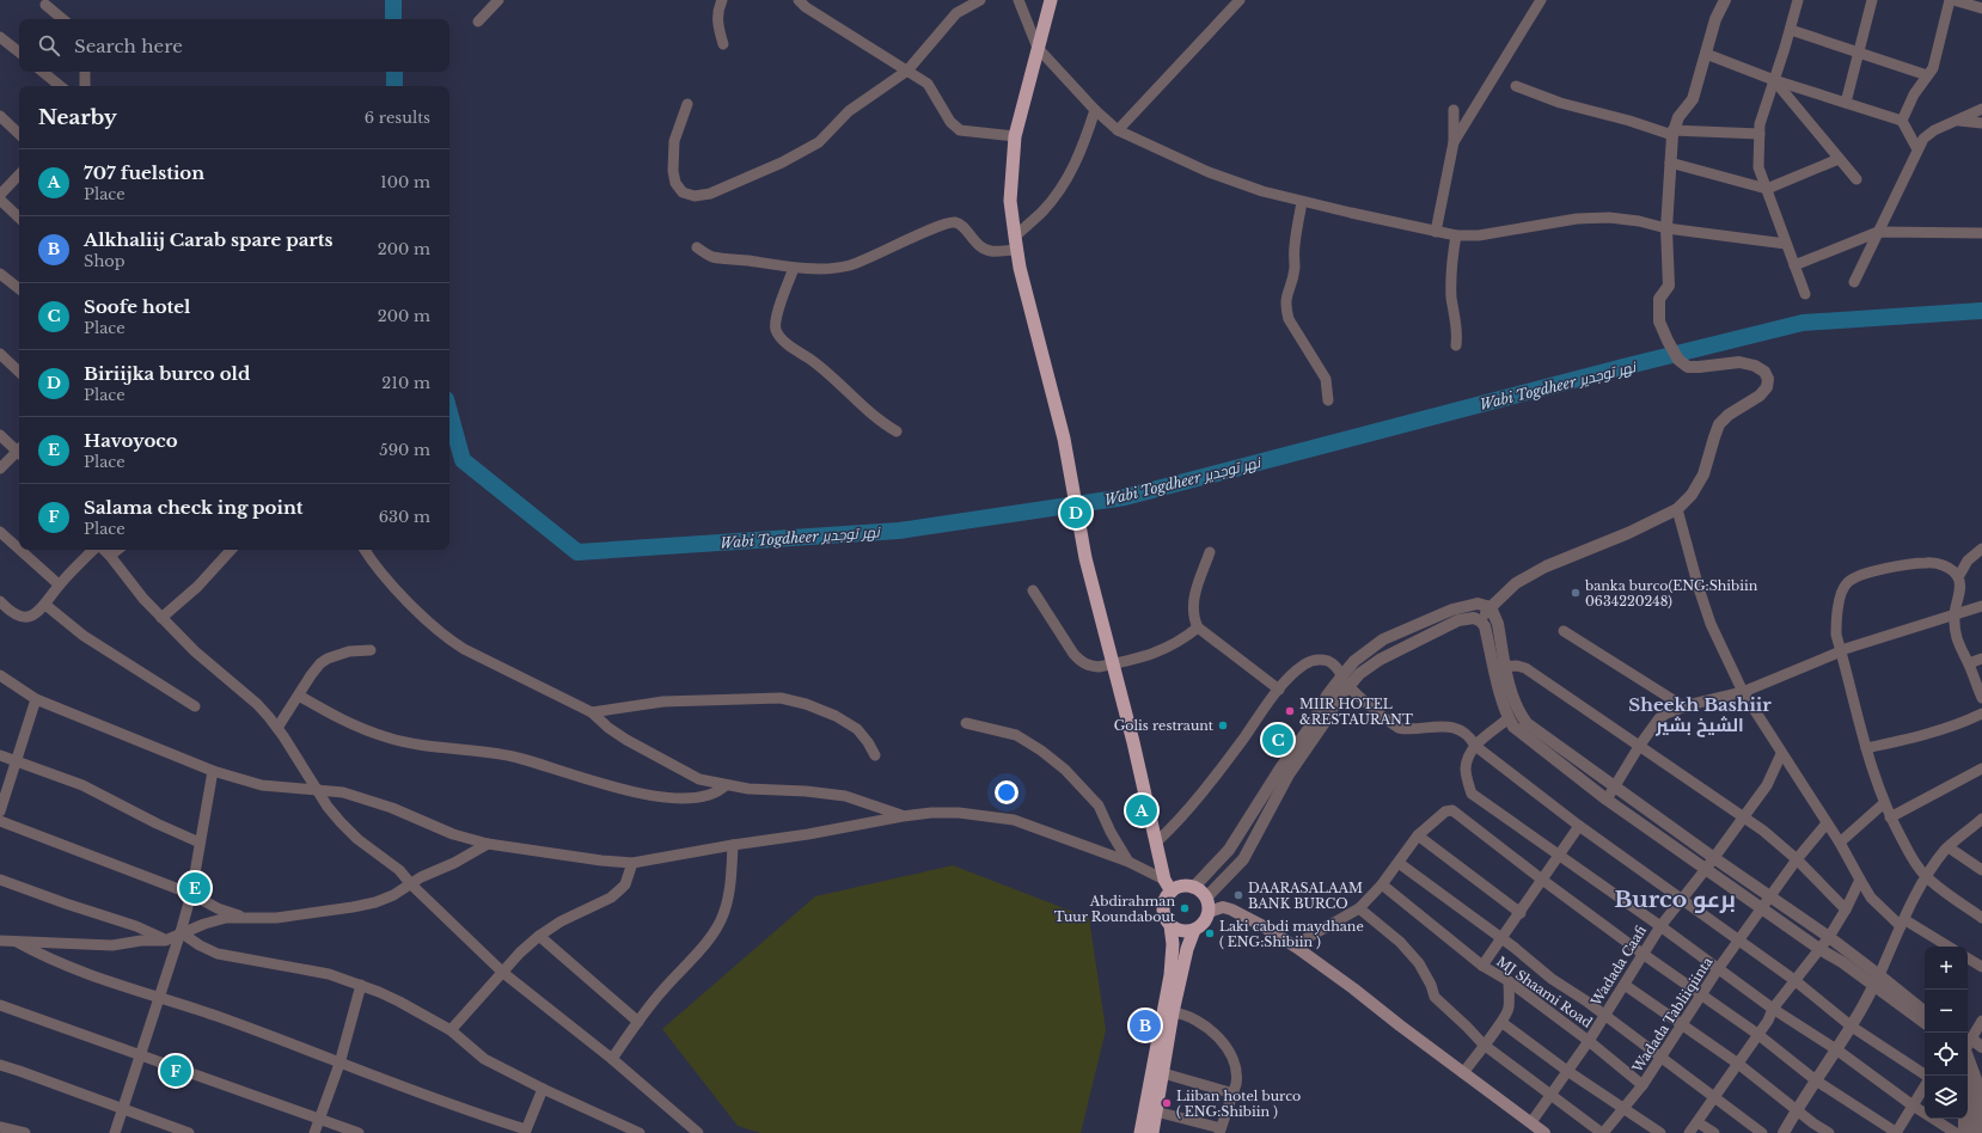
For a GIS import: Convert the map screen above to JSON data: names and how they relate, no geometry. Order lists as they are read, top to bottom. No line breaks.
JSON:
{"streets":{"street":["Wadada Caafi","MJ Shaami Road","Wadada Tabliiqiinta"]},"crossings":[["Wadada Caafi","MJ Shaami Road"],["MJ Shaami Road","Wadada Tabliiqiinta"]],"districts":["Sheekh Bashiir الشيخ بشير","Burco برعو"],"water":["Wabi Togdheer نهر توجدير"],"places":["banka burco(ENG:Shibiin 0634220248)","MIIR HOTEL &RESTAURANT","Golis restraunt","DAARASALAAM BANK BURCO","Abdirahman Tuur Roundabout","Laki cabdi maydhane ( ENG:Shibiin )","Liiban hotel burco ( ENG:Shibiin )"],"page":{"search":"Search here","heading":["Nearby","6 results"],"list":[{"mark":"A","name":"707 fuelstion","note":"Place","value":"100 m"},{"mark":"B","name":"Alkhaliij Carab spare parts","note":"Shop","value":"200 m"},{"mark":"C","name":"Soofe hotel","note":"Place","value":"200 m"},{"mark":"D","name":"Biriijka burco old","note":"Place","value":"210 m"},{"mark":"E","name":"Havoyoco","note":"Place","value":"590 m"},{"mark":"F","name":"Salama check ing point","note":"Place","value":"630 m"}],"pins":["D","C","A","E","B","F"],"map_buttons":["+","−"]}}
